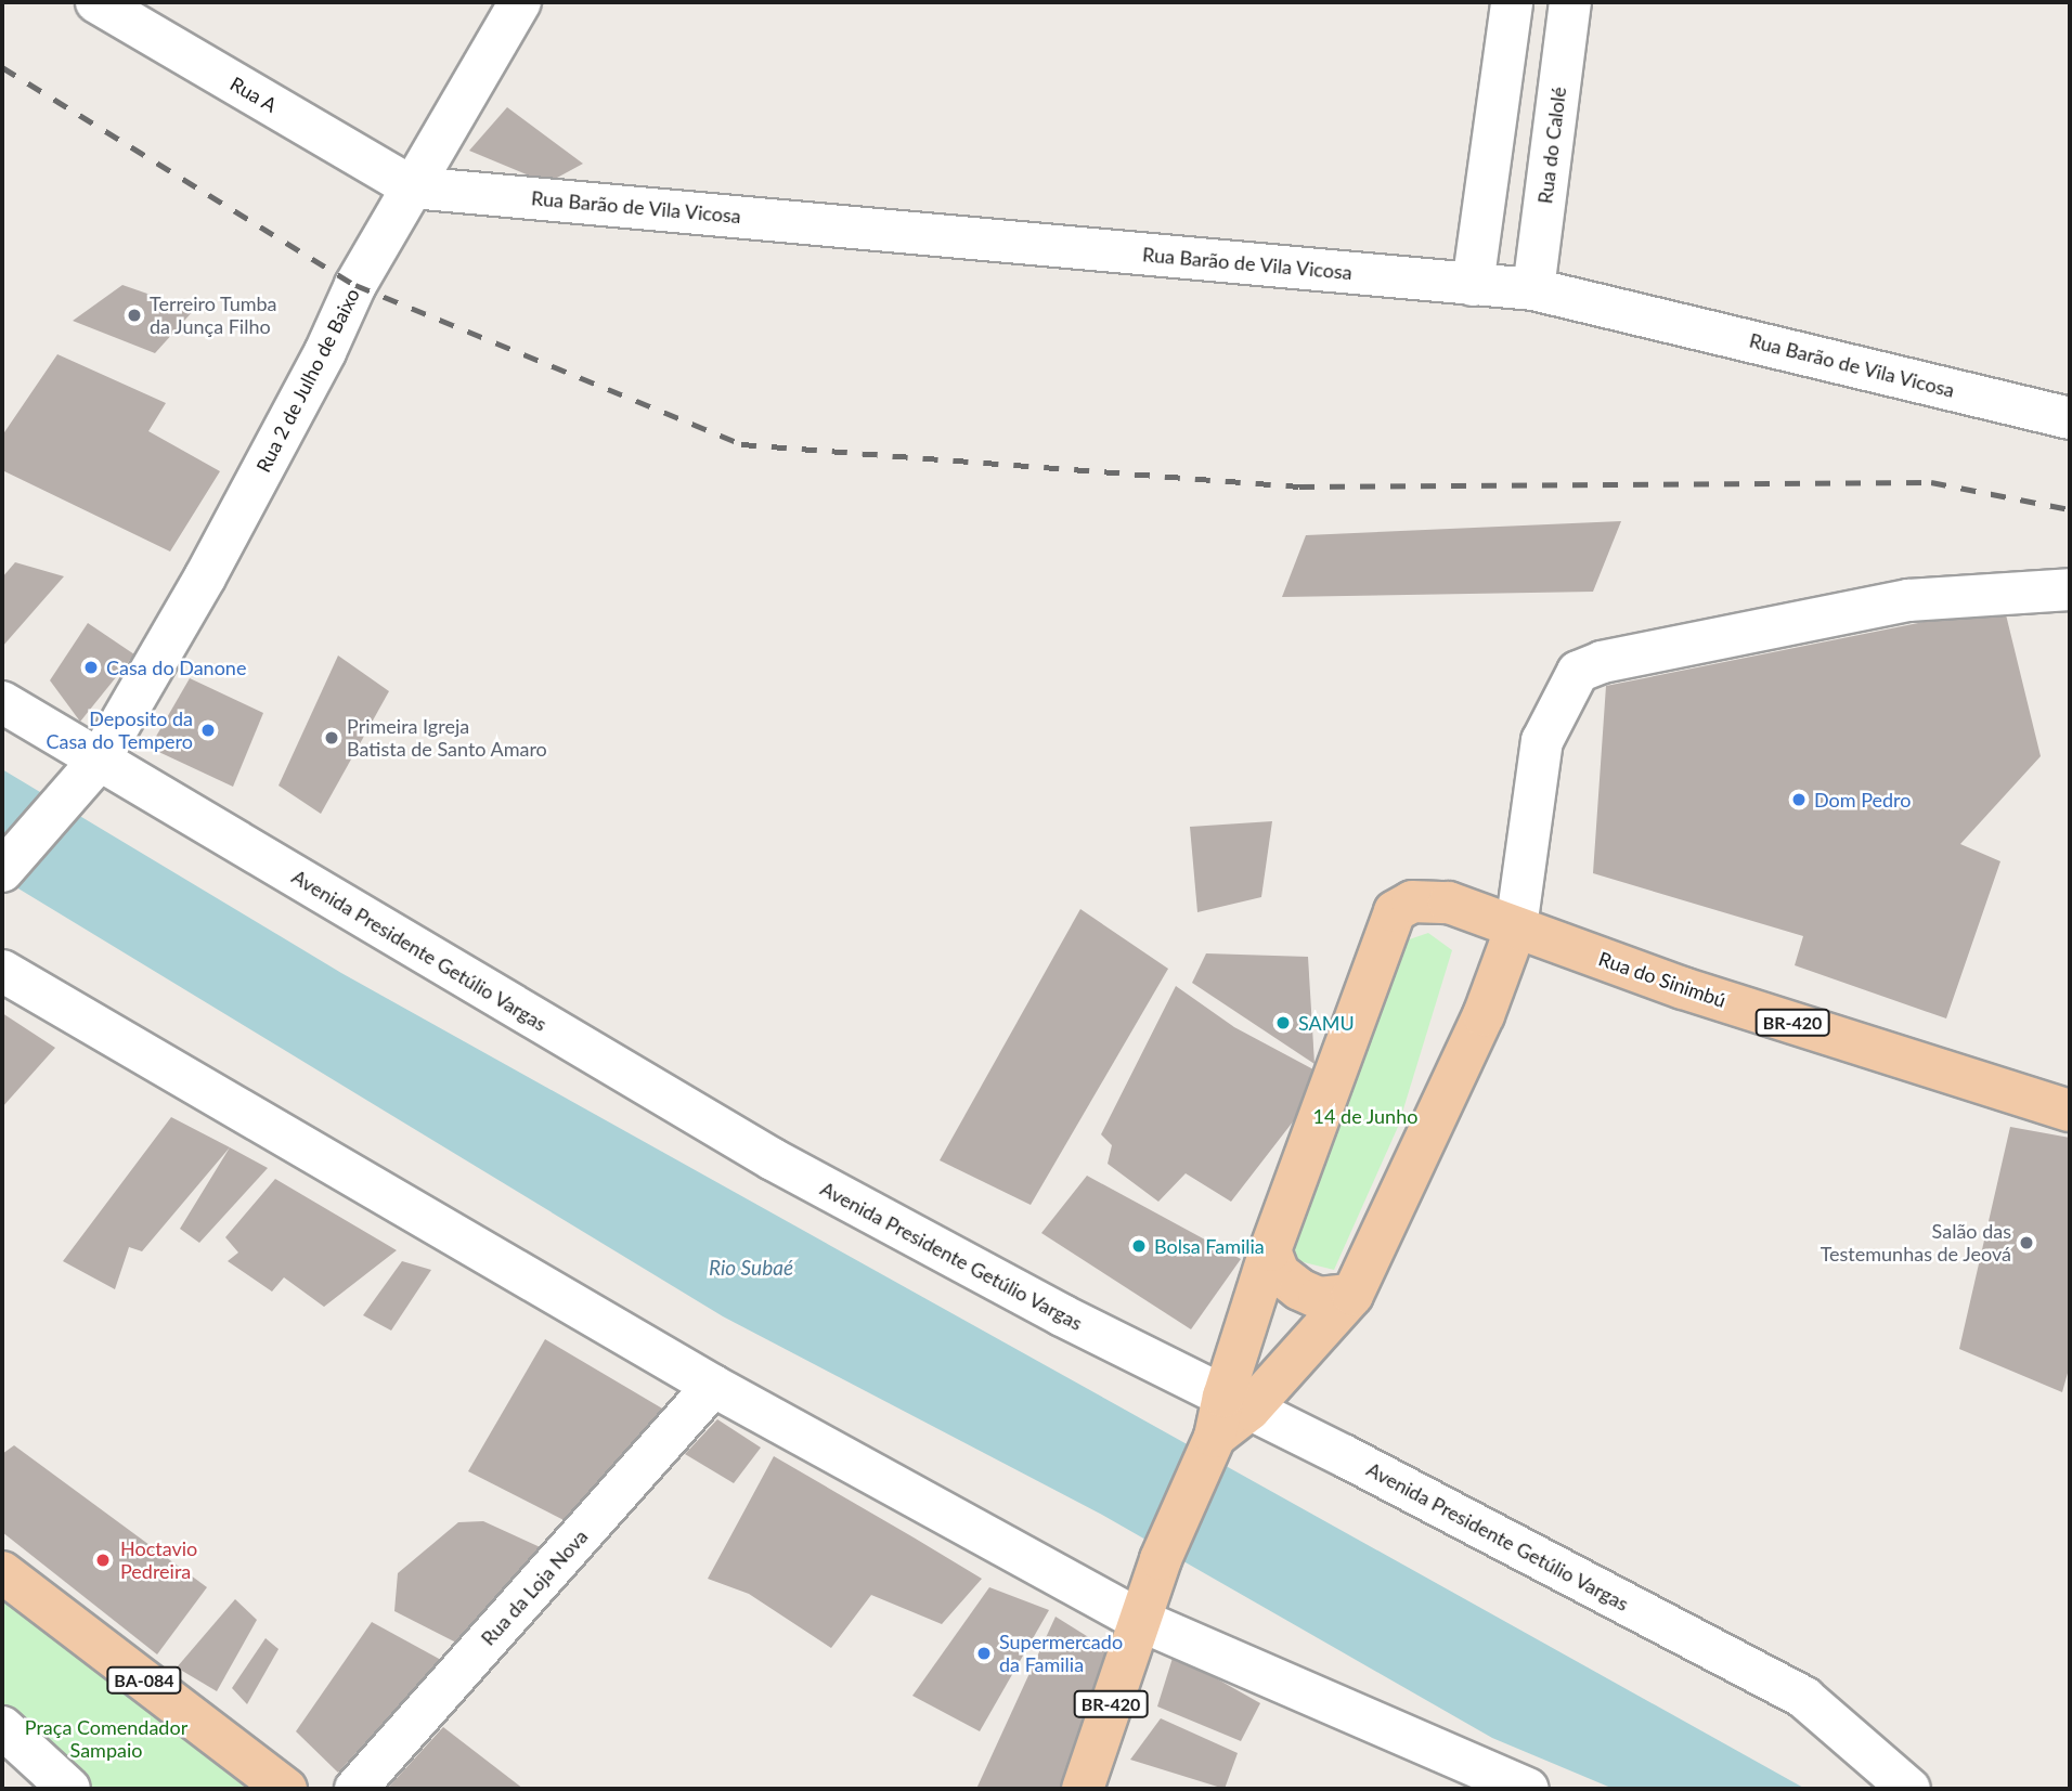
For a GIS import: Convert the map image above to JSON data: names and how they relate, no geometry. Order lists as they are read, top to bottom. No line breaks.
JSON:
{"streets":{"main road":["Rua do Sinimbú","BR-420","BA-084"],"street":["Rua A","Rua do Calolé","Rua Barão de Vila Vicosa","Rua 2 de Julho de Baixo","Avenida Presidente Getúlio Vargas","Rua da Loja Nova"]},"crossings":[["Rua A","Rua Barão de Vila Vicosa"],["Rua A","Rua 2 de Julho de Baixo"],["Rua do Calolé","Rua Barão de Vila Vicosa"],["Rua Barão de Vila Vicosa","Rua 2 de Julho de Baixo"],["Rua 2 de Julho de Baixo","Avenida Presidente Getúlio Vargas"],["Avenida Presidente Getúlio Vargas","BR-420"],["Rua do Sinimbú","BR-420"]],"water":["Rio Subaé"],"parks":["14 de Junho","Praça Comendador Sampaio"],"places":["Terreiro Tumba da Junça Filho","Casa do Danone","Deposito da Casa do Tempero","Primeira Igreja Batista de Santo Amaro","Dom Pedro","SAMU","Salão das Testemunhas de Jeová","Bolsa Familia","Hoctavio Pedreira","Supermercado da Familia"]}
